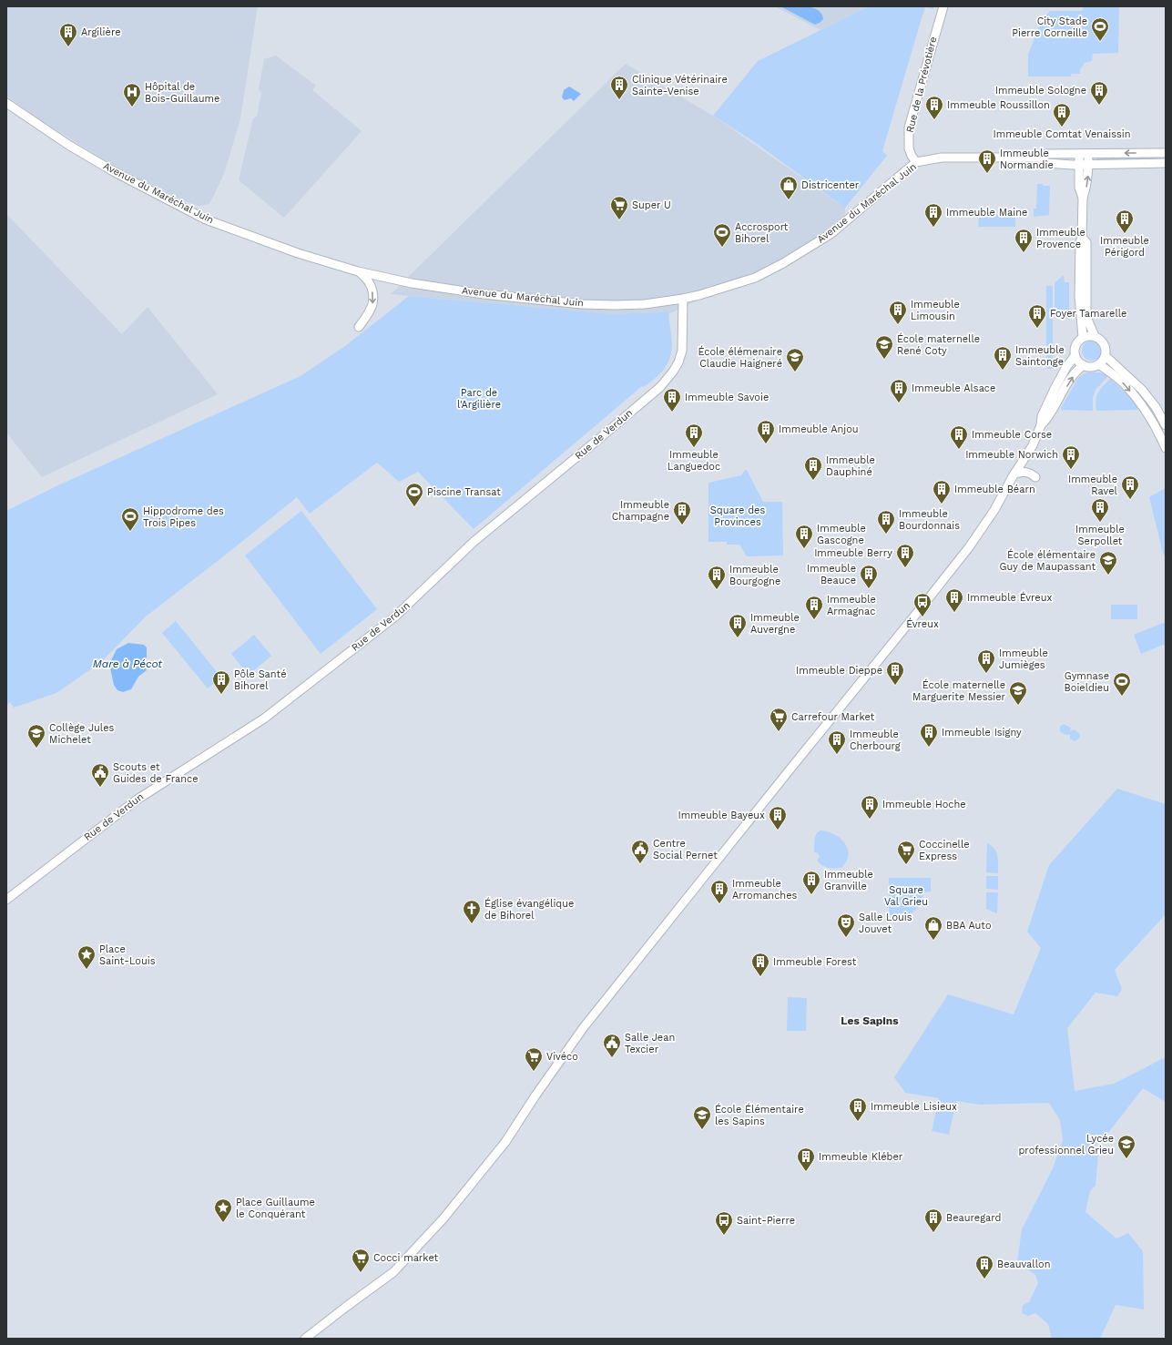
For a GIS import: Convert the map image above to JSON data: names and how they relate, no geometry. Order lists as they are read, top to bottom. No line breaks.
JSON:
{"streets":{"street":["Rue de la Prévotière","Avenue du Maréchal Juin","Rue de Verdun"]},"crossings":[["Rue de la Prévotière","Avenue du Maréchal Juin"],["Avenue du Maréchal Juin","Rue de Verdun"]],"districts":["Les Sapins"],"water":["Mare à Pécot"],"parks":["Parc de l'Argilière","Square des Provinces","Square Val Grieu"],"places":{"sports":["City Stade Pierre Corneille","Accrosport Bihorel","Piscine Transat","Hippodrome des Trois Pipes","Gymnase Boieldieu"],"building":["Argilière","Clinique Vétérinaire Sainte-Venise","Immeuble Sologne","Immeuble Roussillon","Immeuble Comtat Venaissin","Immeuble Normandie","Immeuble Maine","Immeuble Périgord","Immeuble Provence","Immeuble Limousin","Foyer Tamarelle","Immeuble Saintonge","Immeuble Alsace","Immeuble Savoie","Immeuble Anjou","Immeuble Languedoc","Immeuble Corse","Immeuble Norwich","Immeuble Dauphiné","Immeuble Ravel","Immeuble Béarn","Immeuble Serpollet","Immeuble Champagne","Immeuble Bourdonnais","Immeuble Gascogne","Immeuble Berry","Immeuble Beauce","Immeuble Bourgogne","Immeuble Évreux","Immeuble Armagnac","Immeuble Auvergne","Immeuble Jumièges","Immeuble Dieppe","Pôle Santé Bihorel","Immeuble Isigny","Immeuble Cherbourg","Immeuble Hoche","Immeuble Bayeux","Immeuble Granville","Immeuble Arromanches","Immeuble Forest","Immeuble Lisieux","Immeuble Kléber","Beauregard","Beauvallon"],"hospital":["Hôpital de Bois-Guillaume"],"shop":["Districenter","BBA Auto"],"supermarket":["Super U","Carrefour Market","Coccinelle Express","Vivéco","Cocci market"],"school or university":["École maternelle René Coty","École élémenaire Claudie Haigneré","École élémentaire Guy de Maupassant","École maternelle Marguerite Messier","Collège Jules Michelet","École Élémentaire les Sapins","Lycée professionnel Grieu"],"bus stop":["Évreux","Saint-Pierre"],"public building":["Scouts et Guides de France","Centre Social Pernet","Salle Jean Texcier"],"church":["Église évangélique de Bihorel"],"theatre":["Salle Louis Jouvet"],"place":["Place Saint-Louis","Place Guillaume le Conquérant"]}}
